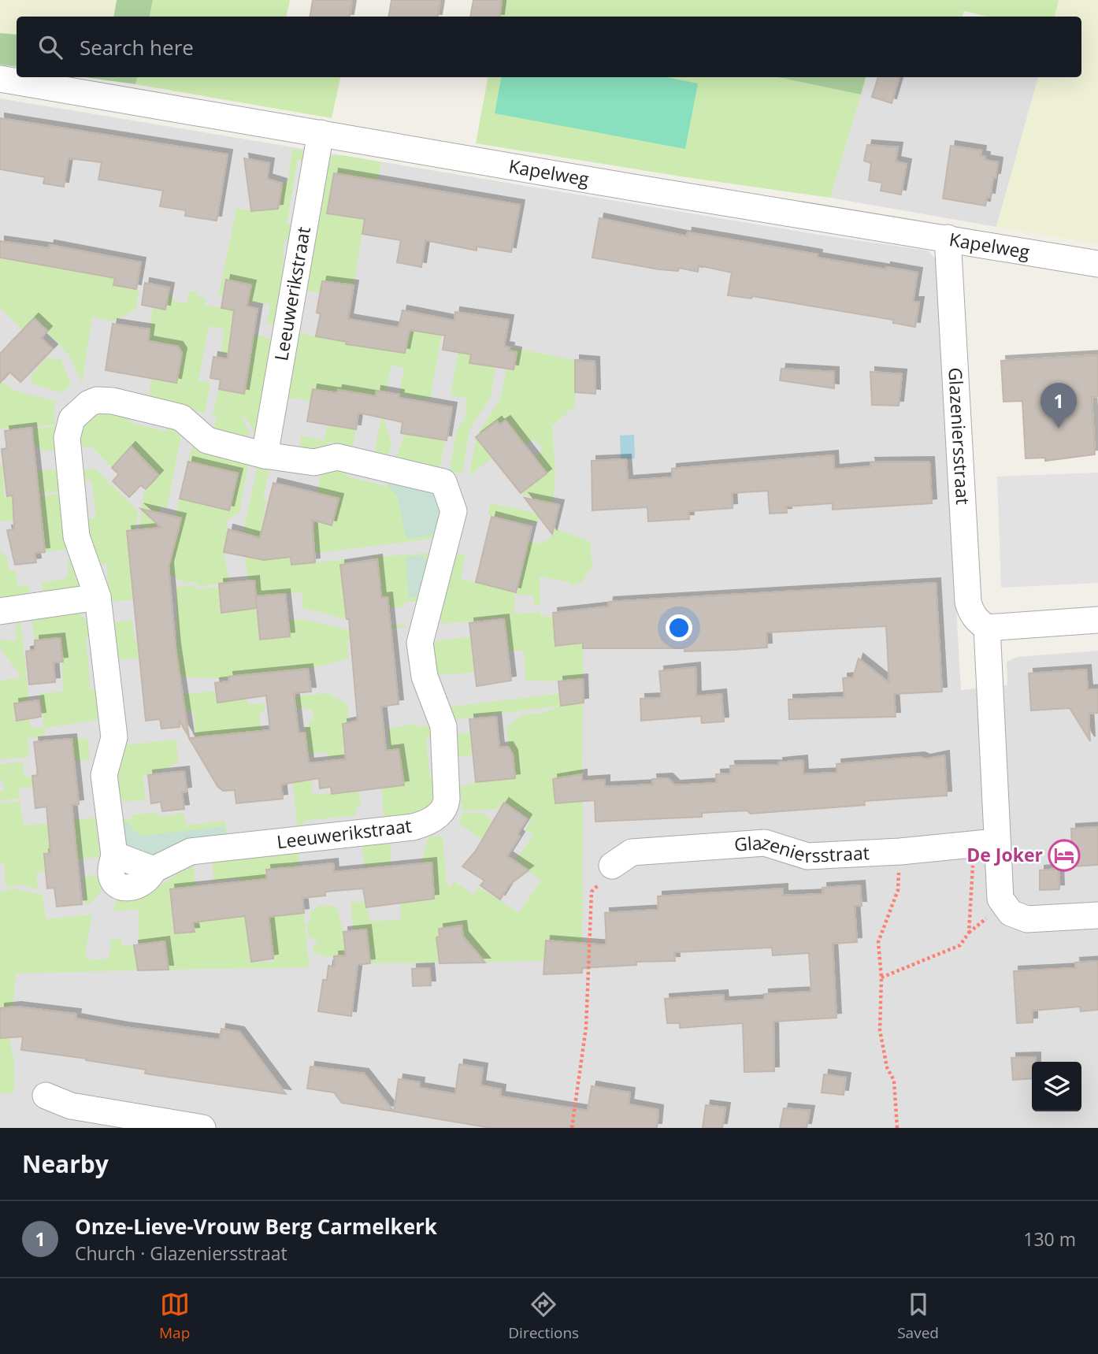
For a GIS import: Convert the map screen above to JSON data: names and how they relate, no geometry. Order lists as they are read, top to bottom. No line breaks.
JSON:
{"streets":{"street":["Kapelweg","Leeuwerikstraat","Glazeniersstraat"]},"crossings":[["Kapelweg","Leeuwerikstraat"],["Kapelweg","Glazeniersstraat"]],"places":{"hotel":["De Joker"]},"page":{"search":"Search here","pins":"1","heading":"Nearby","list":[{"mark":"1","name":"Onze-Lieve-Vrouw Berg Carmelkerk","note":"Church · Glazeniersstraat","value":"130 m"}],"nav":["Map","Directions","Saved"]}}
